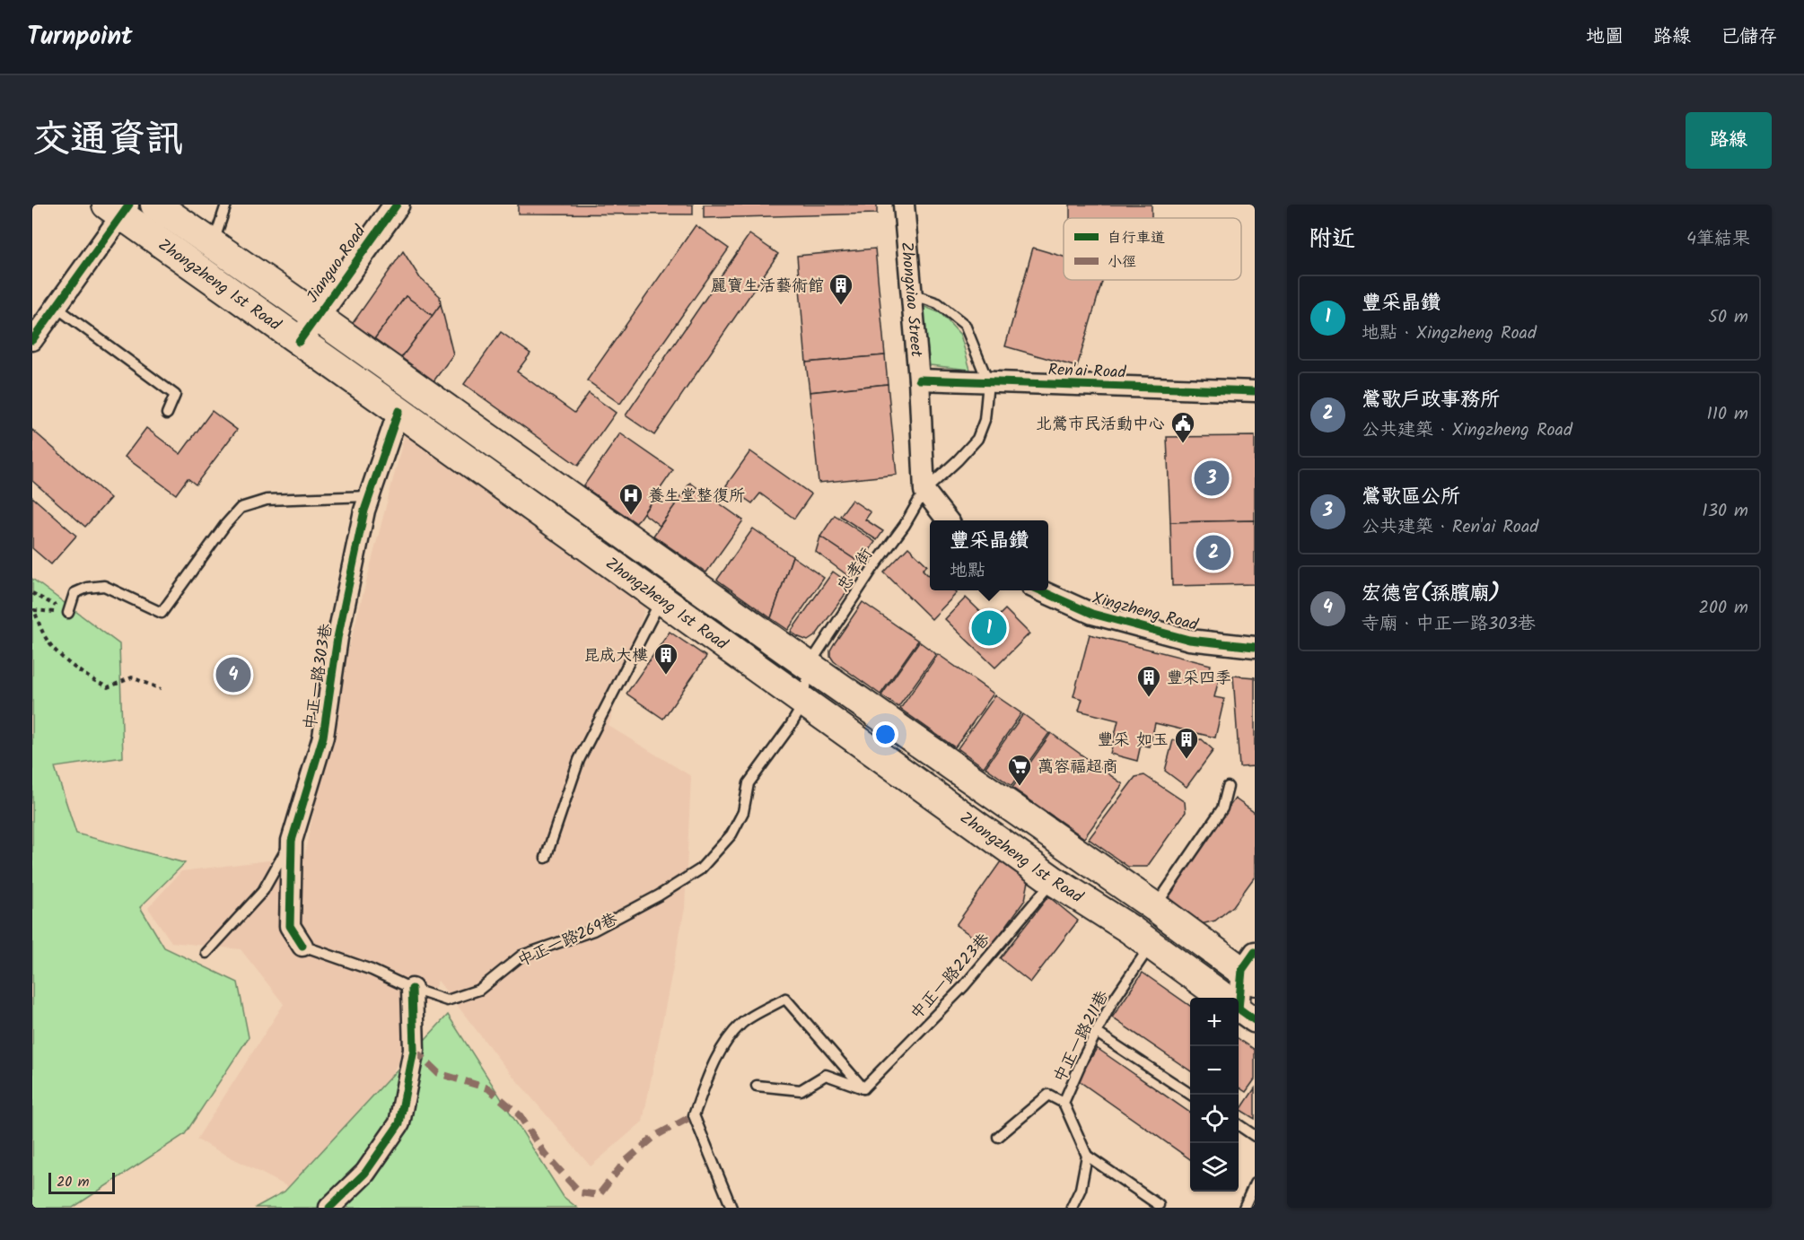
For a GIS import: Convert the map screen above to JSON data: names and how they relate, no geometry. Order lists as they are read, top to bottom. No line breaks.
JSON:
{"streets":{"main road":["Zhongzheng 1st Road"],"street":["Jianguo Road","Zhongxiao Street","Ren'ai Road","Xingzheng Road","中正一路303巷"],"lane":["忠孝街","中正一路269巷","中正一路223巷","中正一路211巷"]},"crossings":[["Jianguo Road","Zhongzheng 1st Road"],["Zhongzheng 1st Road","忠孝街"],["Zhongzheng 1st Road","中正一路303巷"],["Zhongzheng 1st Road","中正一路269巷"],["Zhongzheng 1st Road","中正一路223巷"],["Zhongzheng 1st Road","中正一路211巷"],["Zhongxiao Street","Ren'ai Road"],["Zhongxiao Street","忠孝街"],["Ren'ai Road","忠孝街"],["忠孝街","中正一路269巷"],["中正一路303巷","中正一路269巷"]],"places":{"building":["麗寶生活藝術館","昆成大樓","豐采四季","豐采 如玉"],"public building":["北鶯市民活動中心"],"hospital":["養生堂整復所"],"supermarket":["萬容福超商"]},"legend":["自行車道","小徑"],"scale_bar":"20 m","page":{"header":"Turnpoint","nav":["地圖","路線","已儲存"],"title":"交通資訊","buttons":"路線","heading":["附近","4筆結果"],"list":[{"mark":"1","name":"豐采晶鑽","note":"地點 · Xingzheng Road","value":"50 m"},{"mark":"2","name":"鶯歌戶政事務所","note":"公共建築 · Xingzheng Road","value":"110 m"},{"mark":"3","name":"鶯歌區公所","note":"公共建築 · Ren'ai Road","value":"130 m"},{"mark":"4","name":"宏德宮(孫臏廟)","note":"寺廟 · 中正一路303巷","value":"200 m"}],"pins":["3","2","1","4"],"popup":["豐采晶鑽","地點"],"map_buttons":["+","−"],"scale":"20 m"}}
